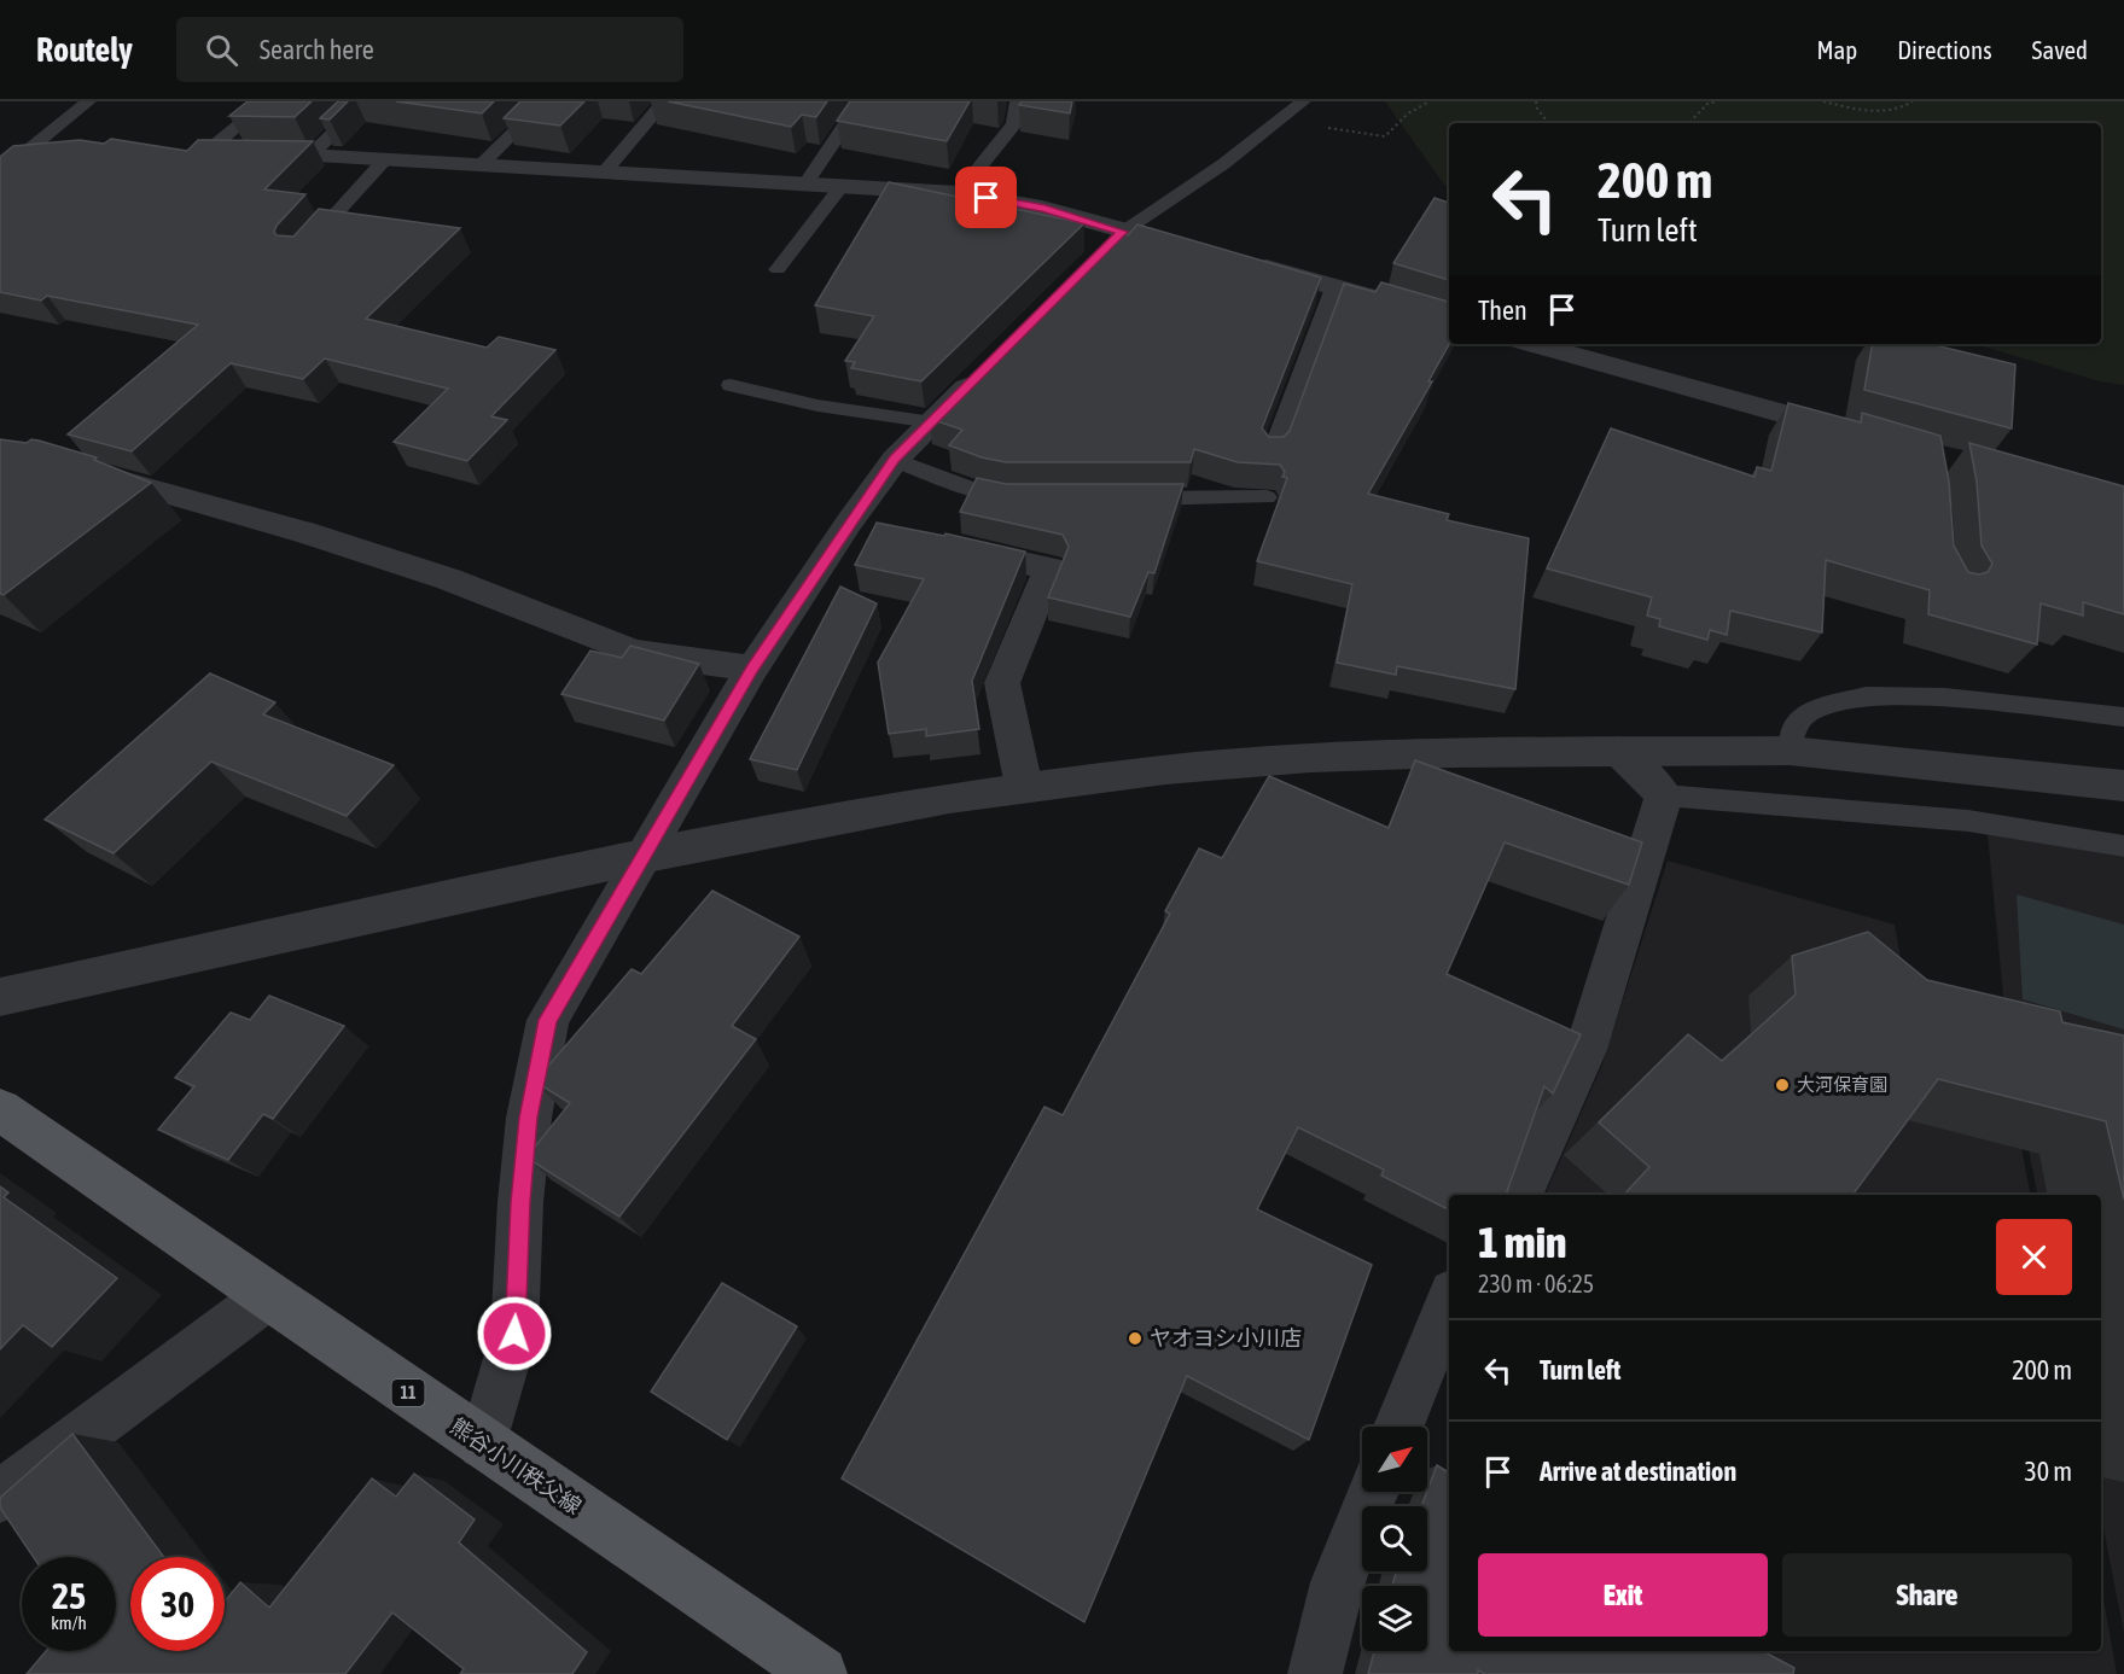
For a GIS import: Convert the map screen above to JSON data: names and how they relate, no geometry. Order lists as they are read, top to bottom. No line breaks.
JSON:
{"streets":{"main road":["11","熊谷小川秩父線"]},"places":["大河保育園","ヤオヨシ小川店"],"north":"top right","page":{"header":"Routely","search":"Search here","nav":["Map","Directions","Saved"],"turn":["200 m","Turn left"],"then":"Then","heading":["1 min","230 m · 06:25"],"list":[{"name":"Turn left","value":"200 m"},{"name":"Arrive at destination","value":"30 m"}],"buttons":["Exit","Share"],"speed":"25 km/h","limit":"30"}}
